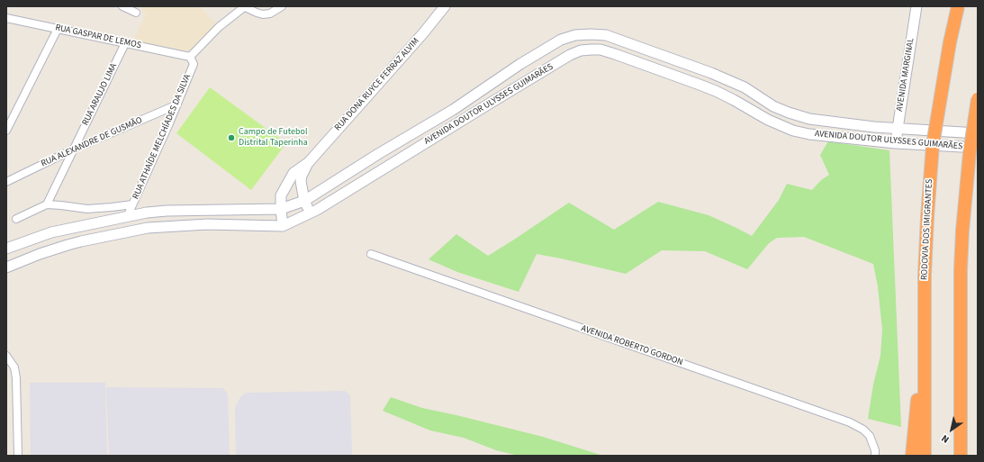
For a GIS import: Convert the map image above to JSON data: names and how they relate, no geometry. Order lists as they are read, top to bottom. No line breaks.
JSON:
{"streets":{"highway":["RODOVIA DOS IMIGRANTES"],"main road":["AVENIDA MARGINAL","RUA DONA RUYCE FERRAZ ALVIM","AVENIDA DOUTOR ULYSSES GUIMARÃES"],"street":["RUA GASPAR DE LEMOS","RUA ARAUJO LIMA","RUA ATHAÍDE MELCHÍADES DA SILVA","RUA ALEXANDRE DE GUSMÃO","AVENIDA ROBERTO GORDON"]},"crossings":[["RUA GASPAR DE LEMOS","RUA ARAUJO LIMA"],["RUA GASPAR DE LEMOS","RUA ATHAÍDE MELCHÍADES DA SILVA"],["AVENIDA MARGINAL","AVENIDA DOUTOR ULYSSES GUIMARÃES"],["RUA DONA RUYCE FERRAZ ALVIM","AVENIDA DOUTOR ULYSSES GUIMARÃES"],["RUA ARAUJO LIMA","RUA ALEXANDRE DE GUSMÃO"],["AVENIDA DOUTOR ULYSSES GUIMARÃES","RUA ATHAÍDE MELCHÍADES DA SILVA"],["RUA ATHAÍDE MELCHÍADES DA SILVA","RUA ALEXANDRE DE GUSMÃO"]],"places":["Campo de Futebol Distrital Taperinha"],"north":"bottom left"}
